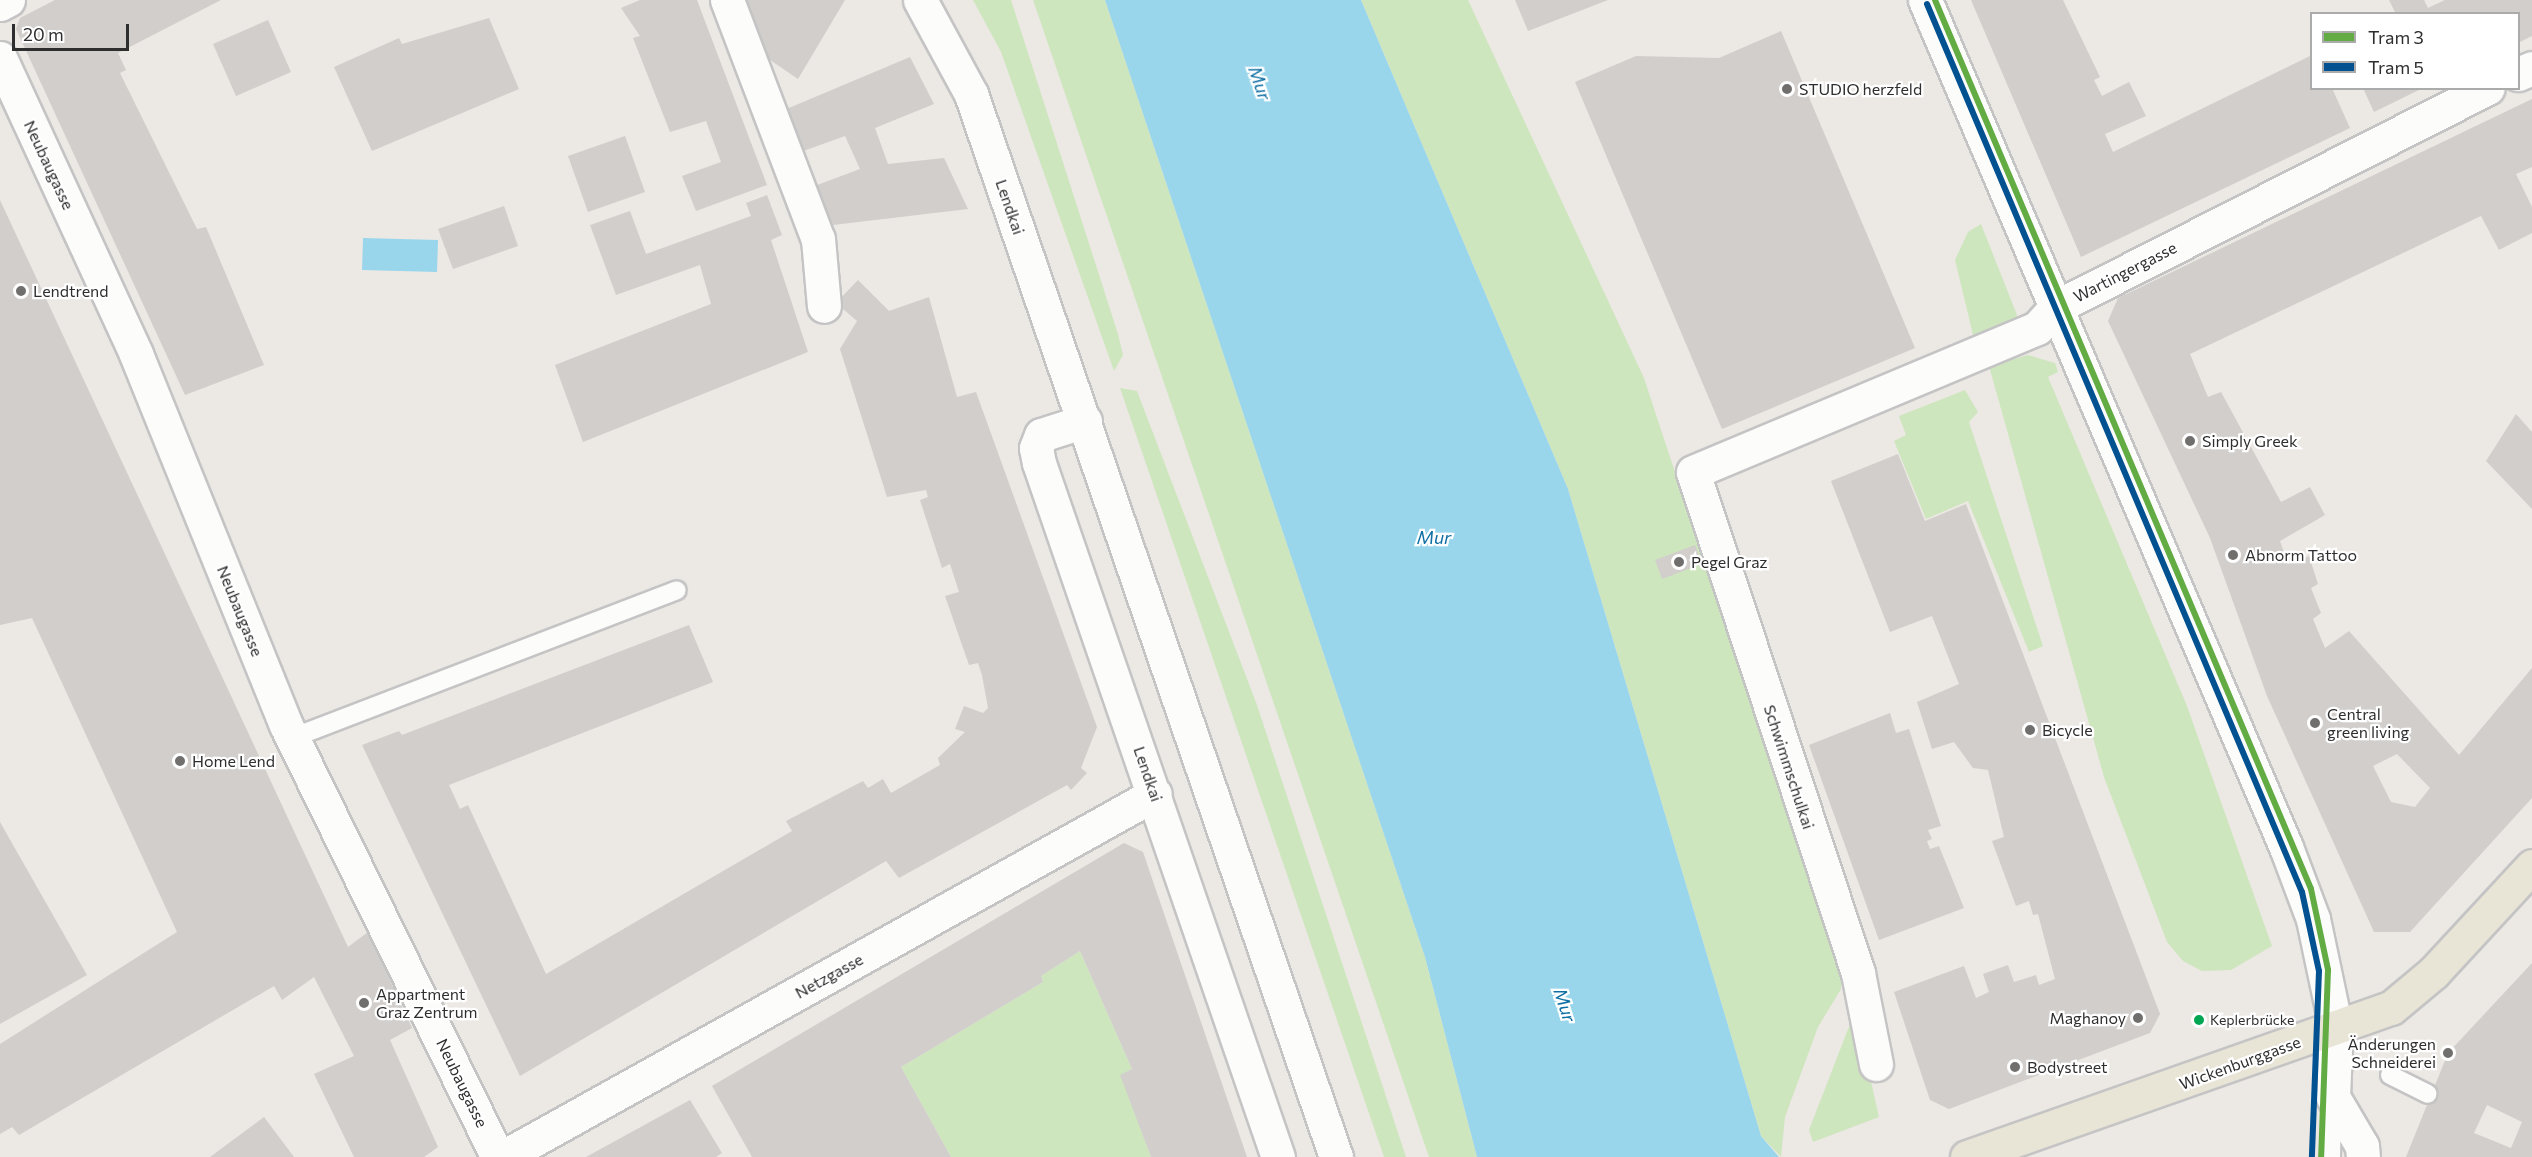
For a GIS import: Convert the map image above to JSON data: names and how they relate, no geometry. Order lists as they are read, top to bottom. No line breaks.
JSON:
{"streets":{"main road":["Wickenburggasse"],"street":["Neubaugasse","Lendkai","Wartingergasse","Schwimmschulkai","Netzgasse"]},"crossings":[["Lendkai","Netzgasse"],["Wartingergasse","Schwimmschulkai"]],"water":["Mur"],"places":["STUDIO herzfeld","Lendtrend","Simply Greek","Abnorm Tattoo","Pegel Graz","Central green living","Bicycle","Home Lend","Appartment Graz Zentrum","Maghanoy","Keplerbrücke","Änderungen Schneiderei","Bodystreet"],"lines":["tram line 3","tram line 5"],"legend":["Tram 3","Tram 5"],"scale_bar":"20 m"}
